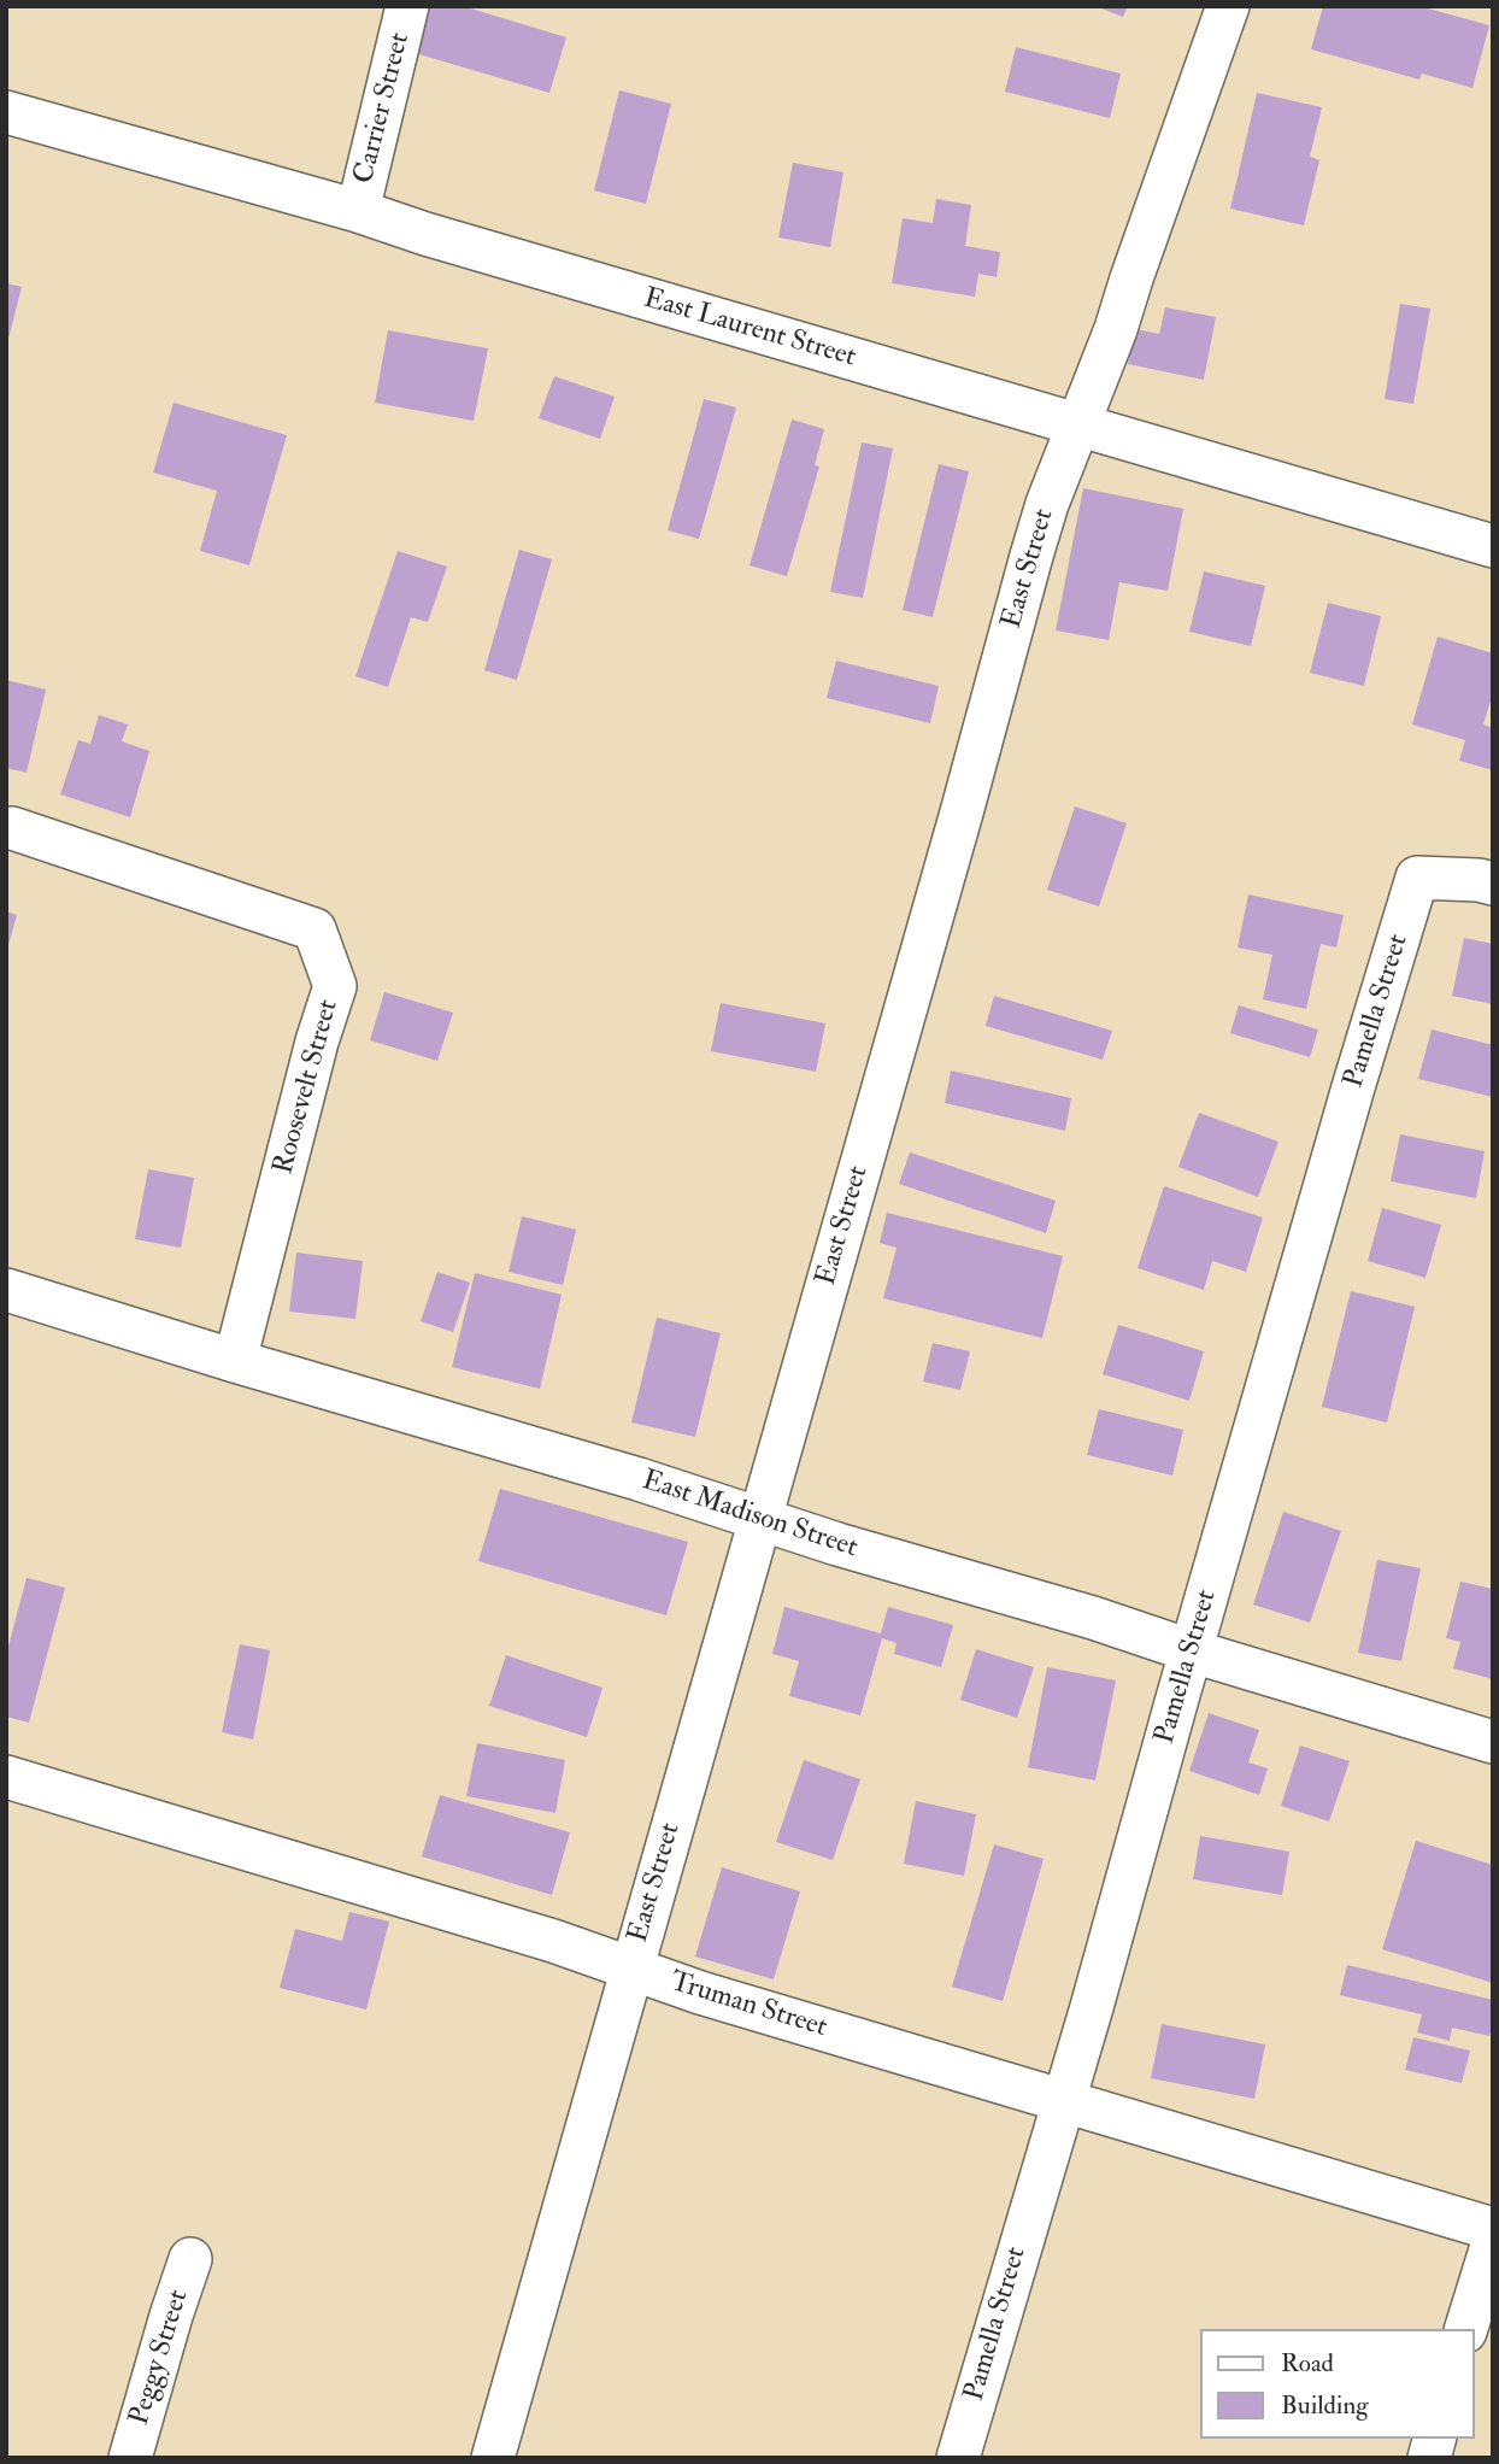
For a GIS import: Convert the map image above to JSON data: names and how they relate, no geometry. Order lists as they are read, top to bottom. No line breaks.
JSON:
{"streets":{"street":["Carrier Street","East Laurent Street","East Street","Pamella Street","Roosevelt Street","East Madison Street","Truman Street","Peggy Street"]},"crossings":[["Carrier Street","East Laurent Street"],["East Laurent Street","East Street"],["East Street","East Madison Street"],["East Street","Truman Street"],["Pamella Street","East Madison Street"],["Pamella Street","Truman Street"],["Roosevelt Street","East Madison Street"]],"legend":["Road","Building"]}
